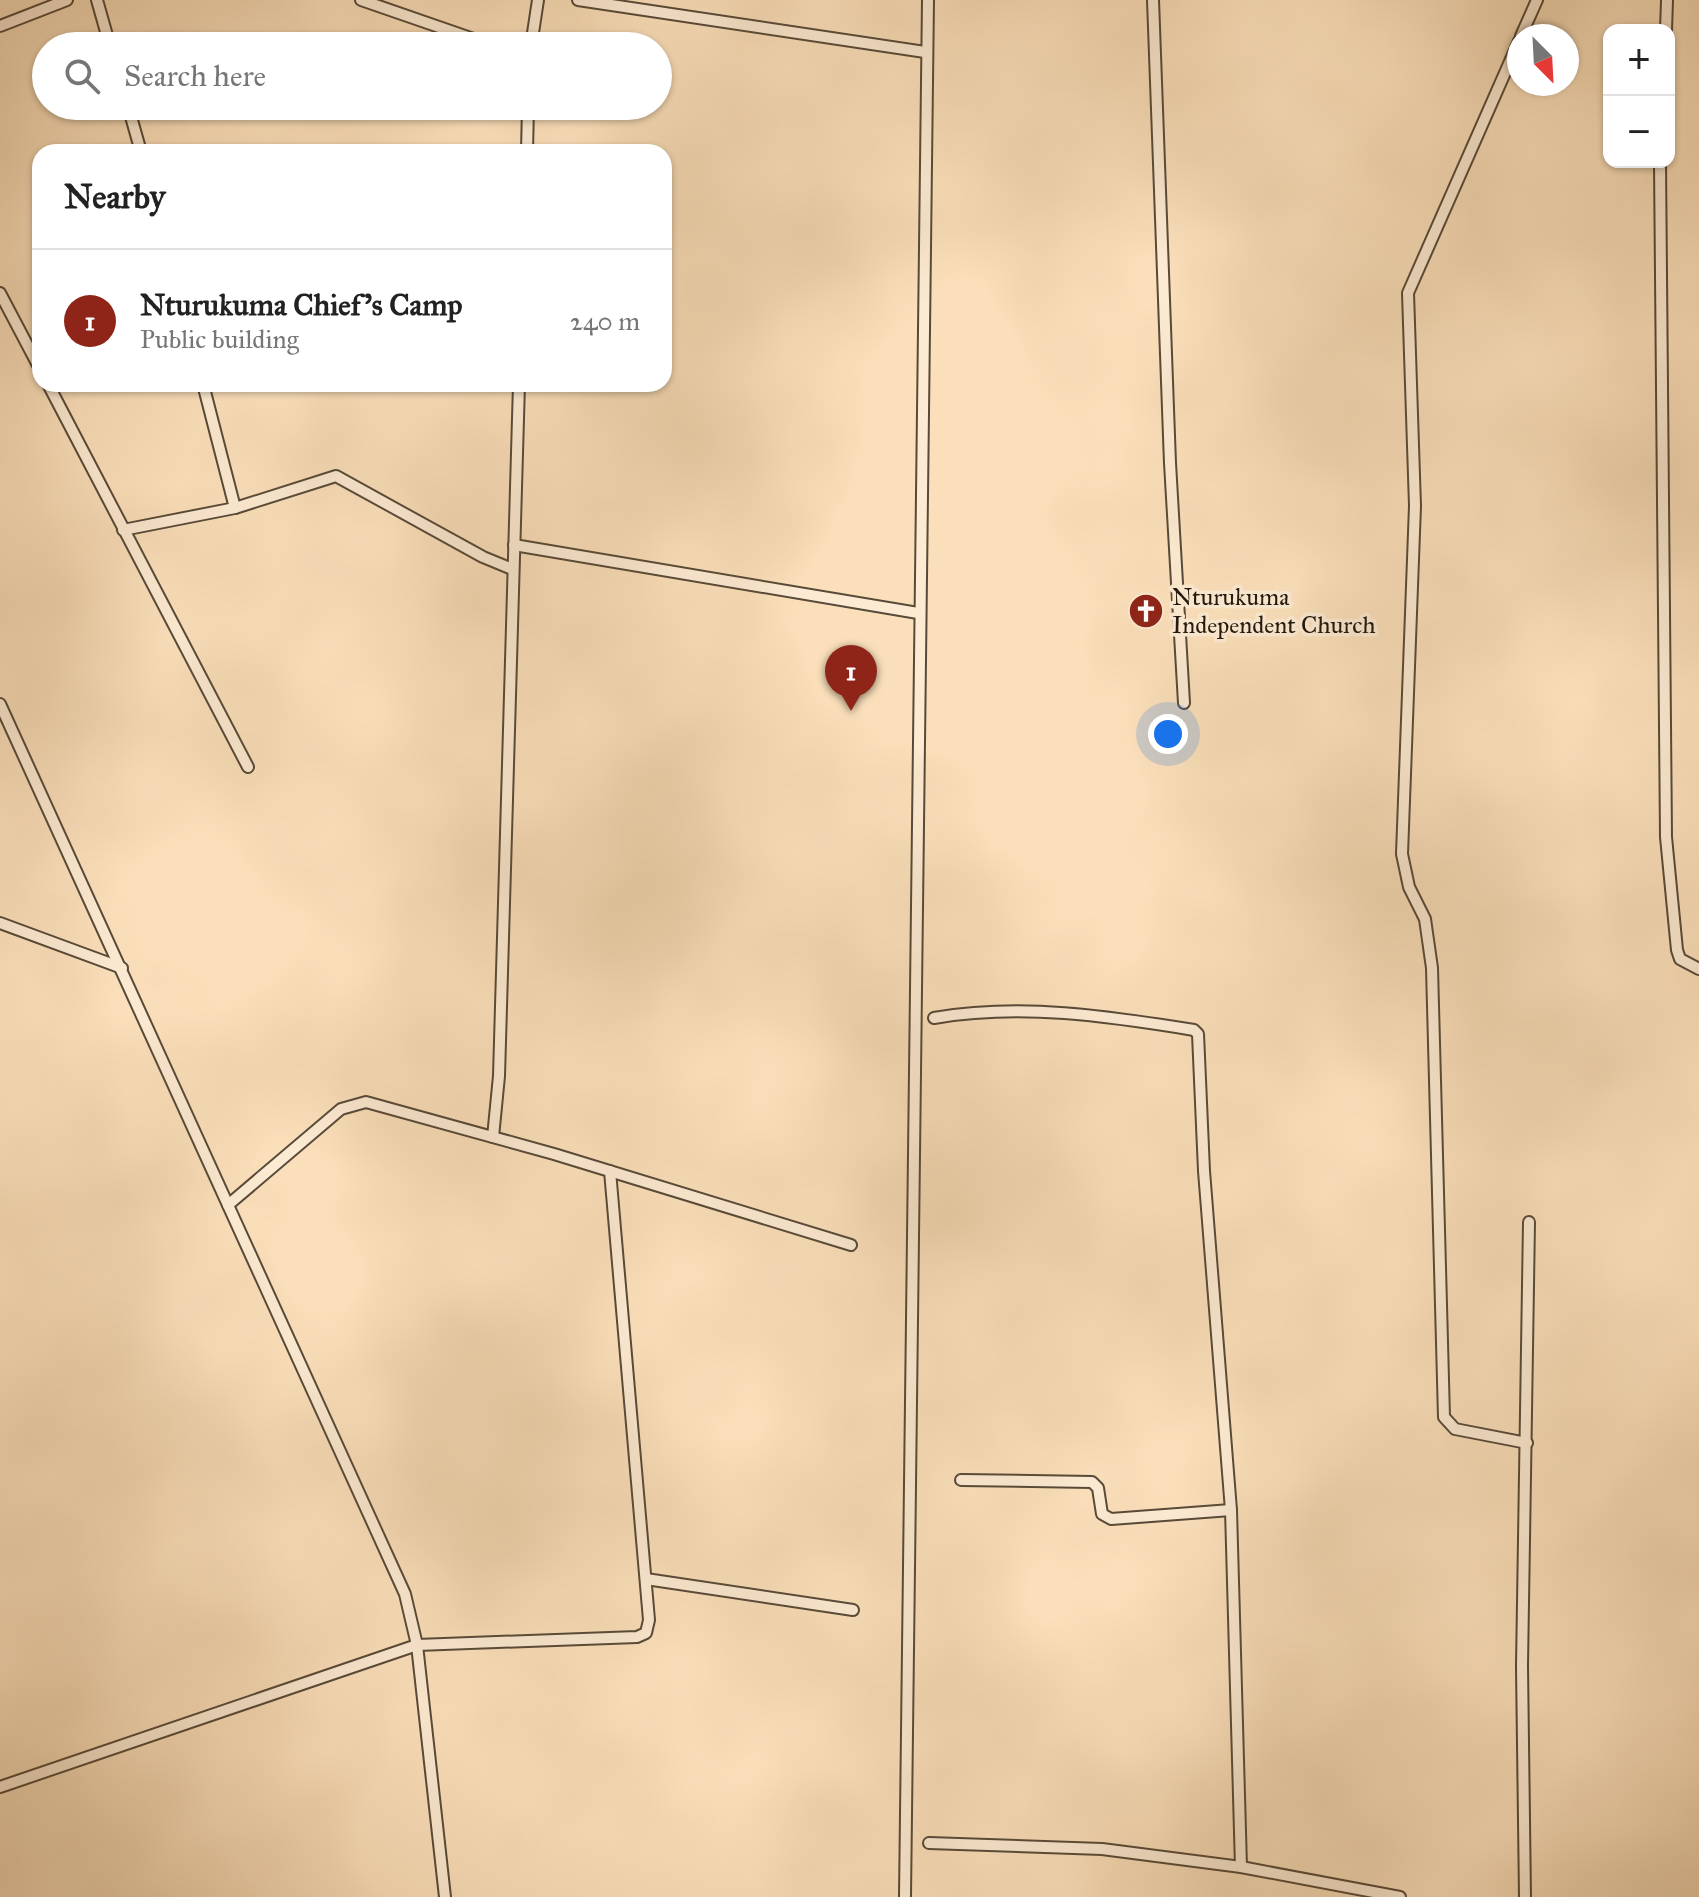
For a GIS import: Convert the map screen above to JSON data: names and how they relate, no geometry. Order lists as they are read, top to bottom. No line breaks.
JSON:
{"places":{"church":["Nturukuma Independent Church"]},"north":"bottom right","page":{"map_buttons":["+","−"],"search":"Search here","heading":"Nearby","list":[{"mark":"1","name":"Nturukuma Chief's Camp","note":"Public building","value":"240 m"}],"pins":"1"}}
